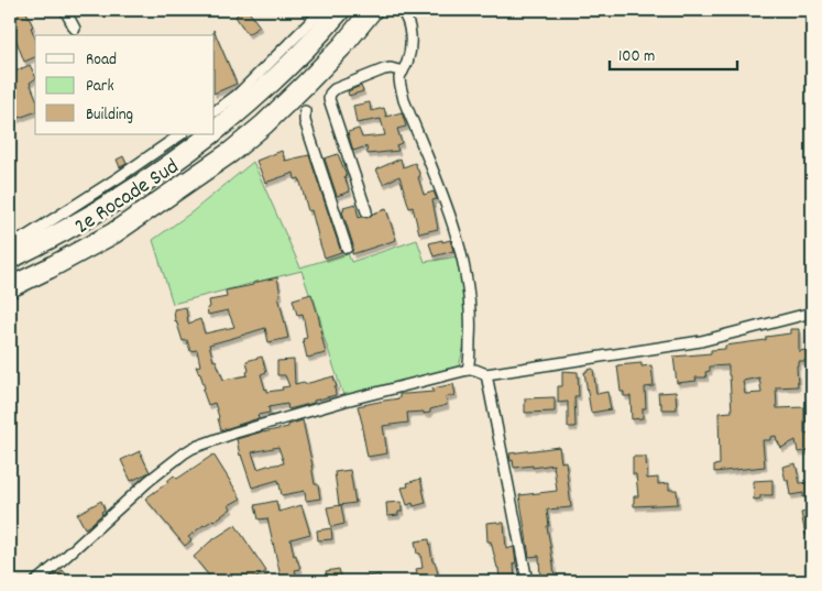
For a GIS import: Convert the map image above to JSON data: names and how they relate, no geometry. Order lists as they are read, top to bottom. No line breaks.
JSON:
{"streets":{"highway":["2e Rocade Sud"]},"legend":["Road","Park","Building"],"scale_bar":"100 m"}
